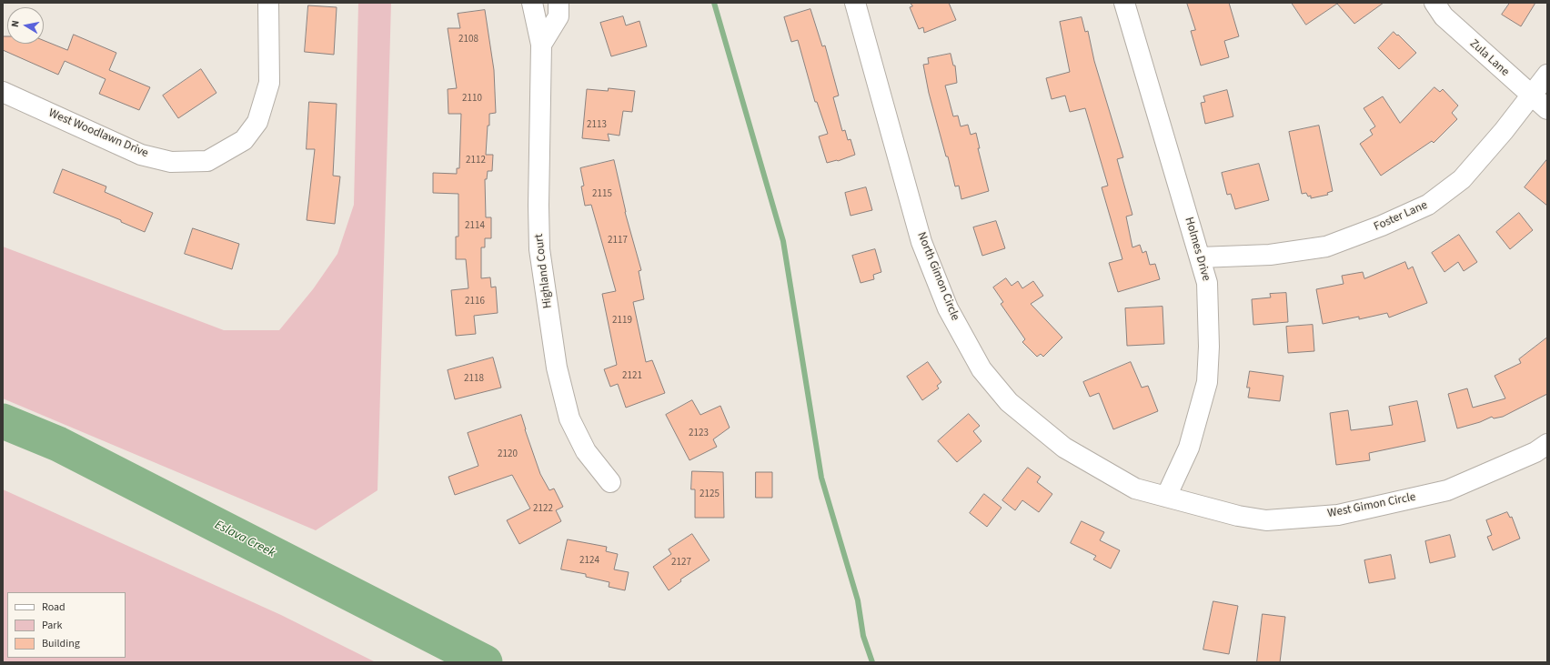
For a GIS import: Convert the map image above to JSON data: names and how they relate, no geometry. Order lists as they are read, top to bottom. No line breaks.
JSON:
{"streets":{"street":["Zula Lane","West Woodlawn Drive","Foster Lane","Holmes Drive","Highland Court","North Gimon Circle","West Gimon Circle"]},"crossings":[["Zula Lane","Foster Lane"],["Foster Lane","Holmes Drive"],["Holmes Drive","North Gimon Circle"],["Holmes Drive","West Gimon Circle"],["North Gimon Circle","West Gimon Circle"]],"water":["Eslava Creek"],"house_numbers":["2108","2110","2113","2112","2115","2114","2117","2116","2119","2121","2118","2123","2120","2125","2122","2124","2127"],"legend":["Road","Park","Building"],"north":"left"}
